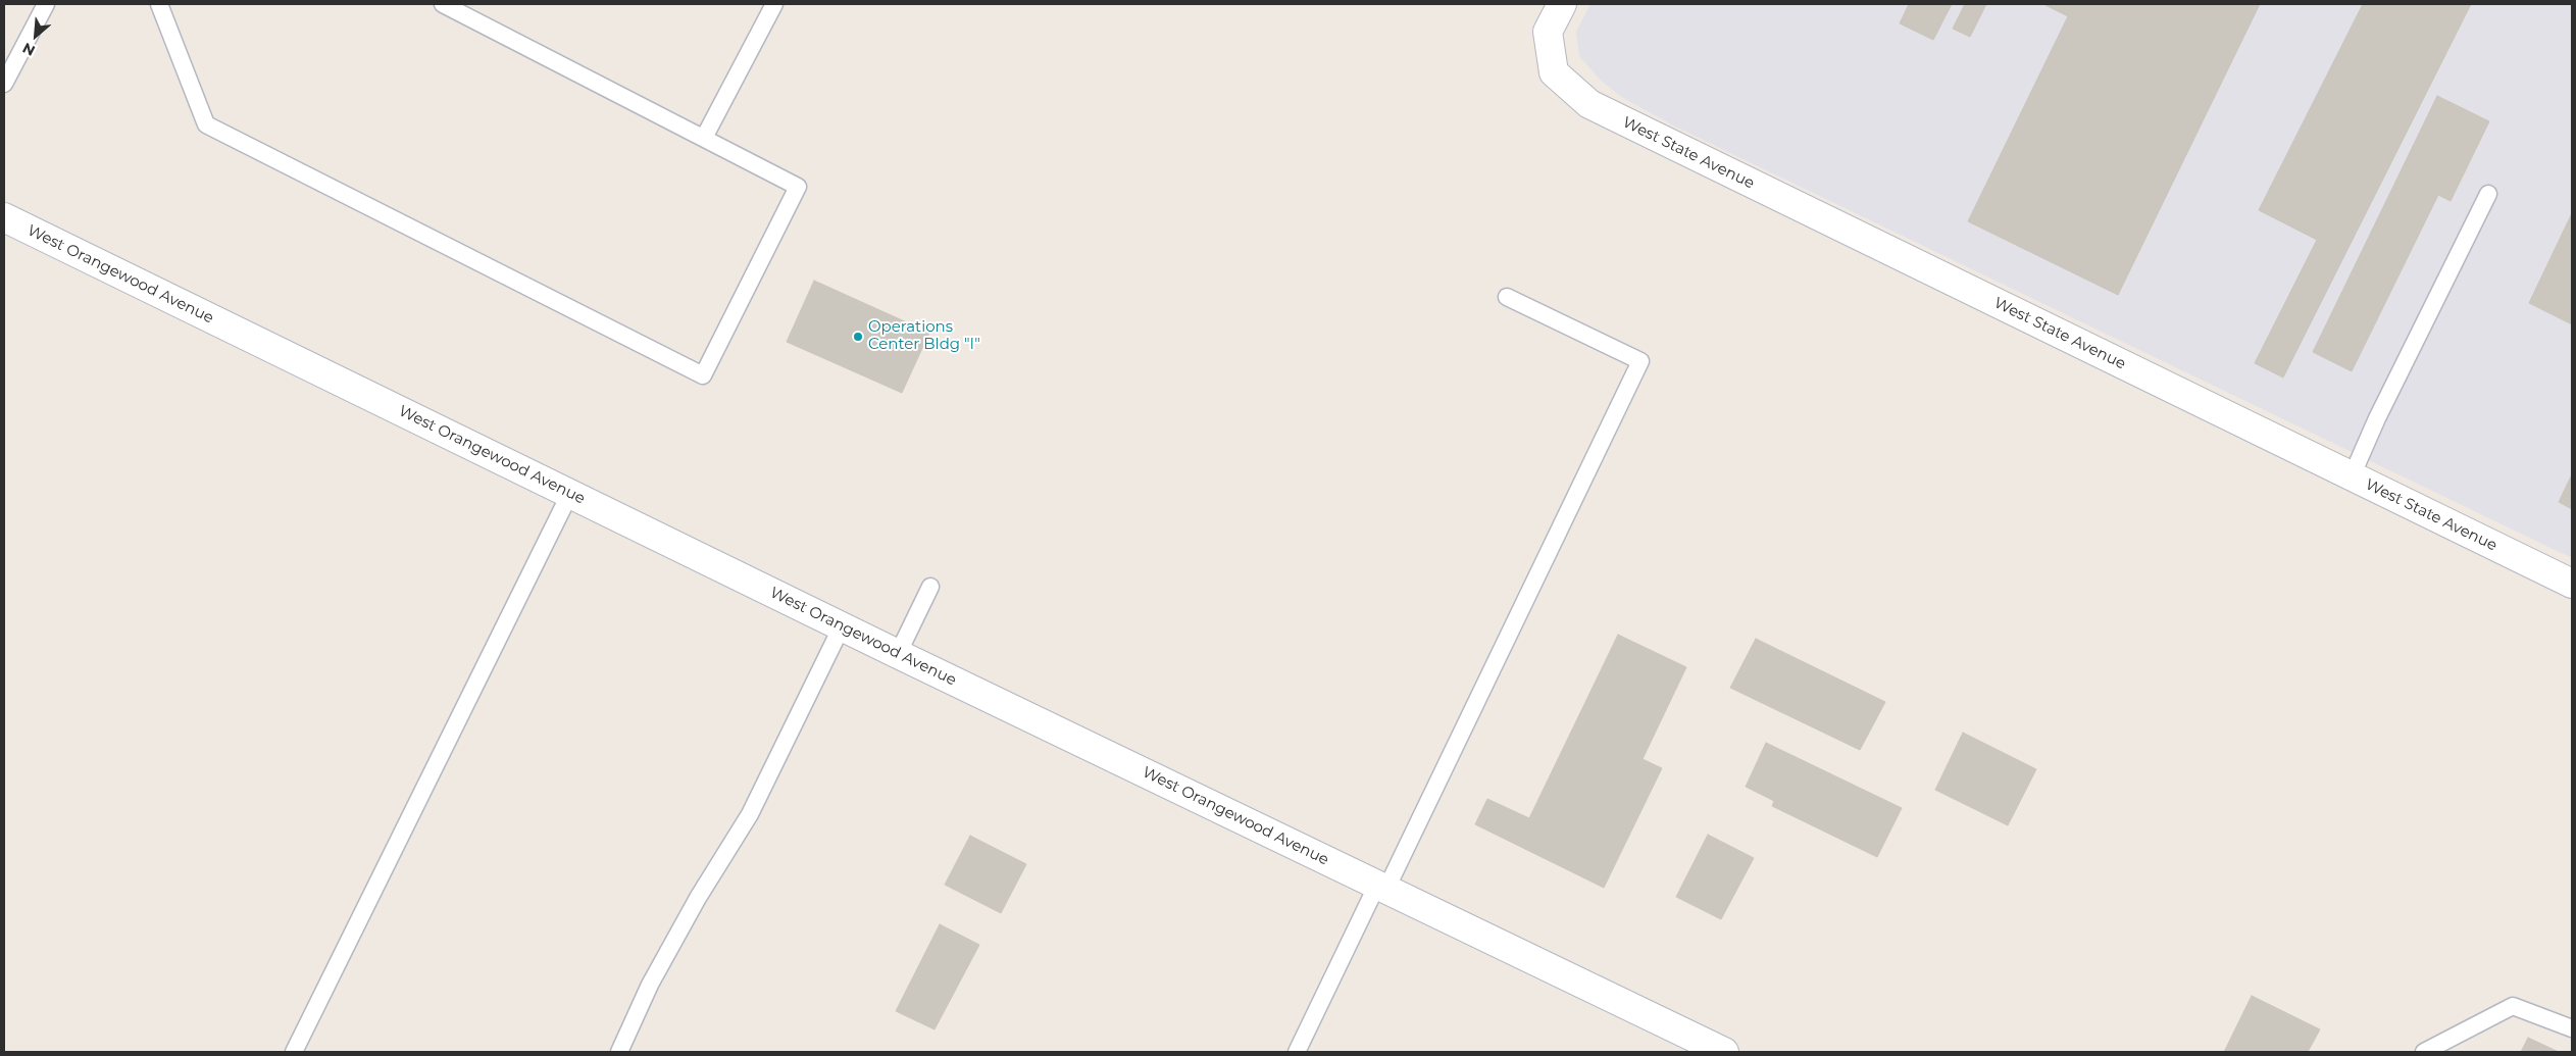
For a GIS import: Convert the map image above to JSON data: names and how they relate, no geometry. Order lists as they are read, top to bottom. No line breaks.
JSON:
{"streets":{"street":["West State Avenue","West Orangewood Avenue"]},"places":["Operations Center Bldg \"I\""],"north":"bottom left"}
